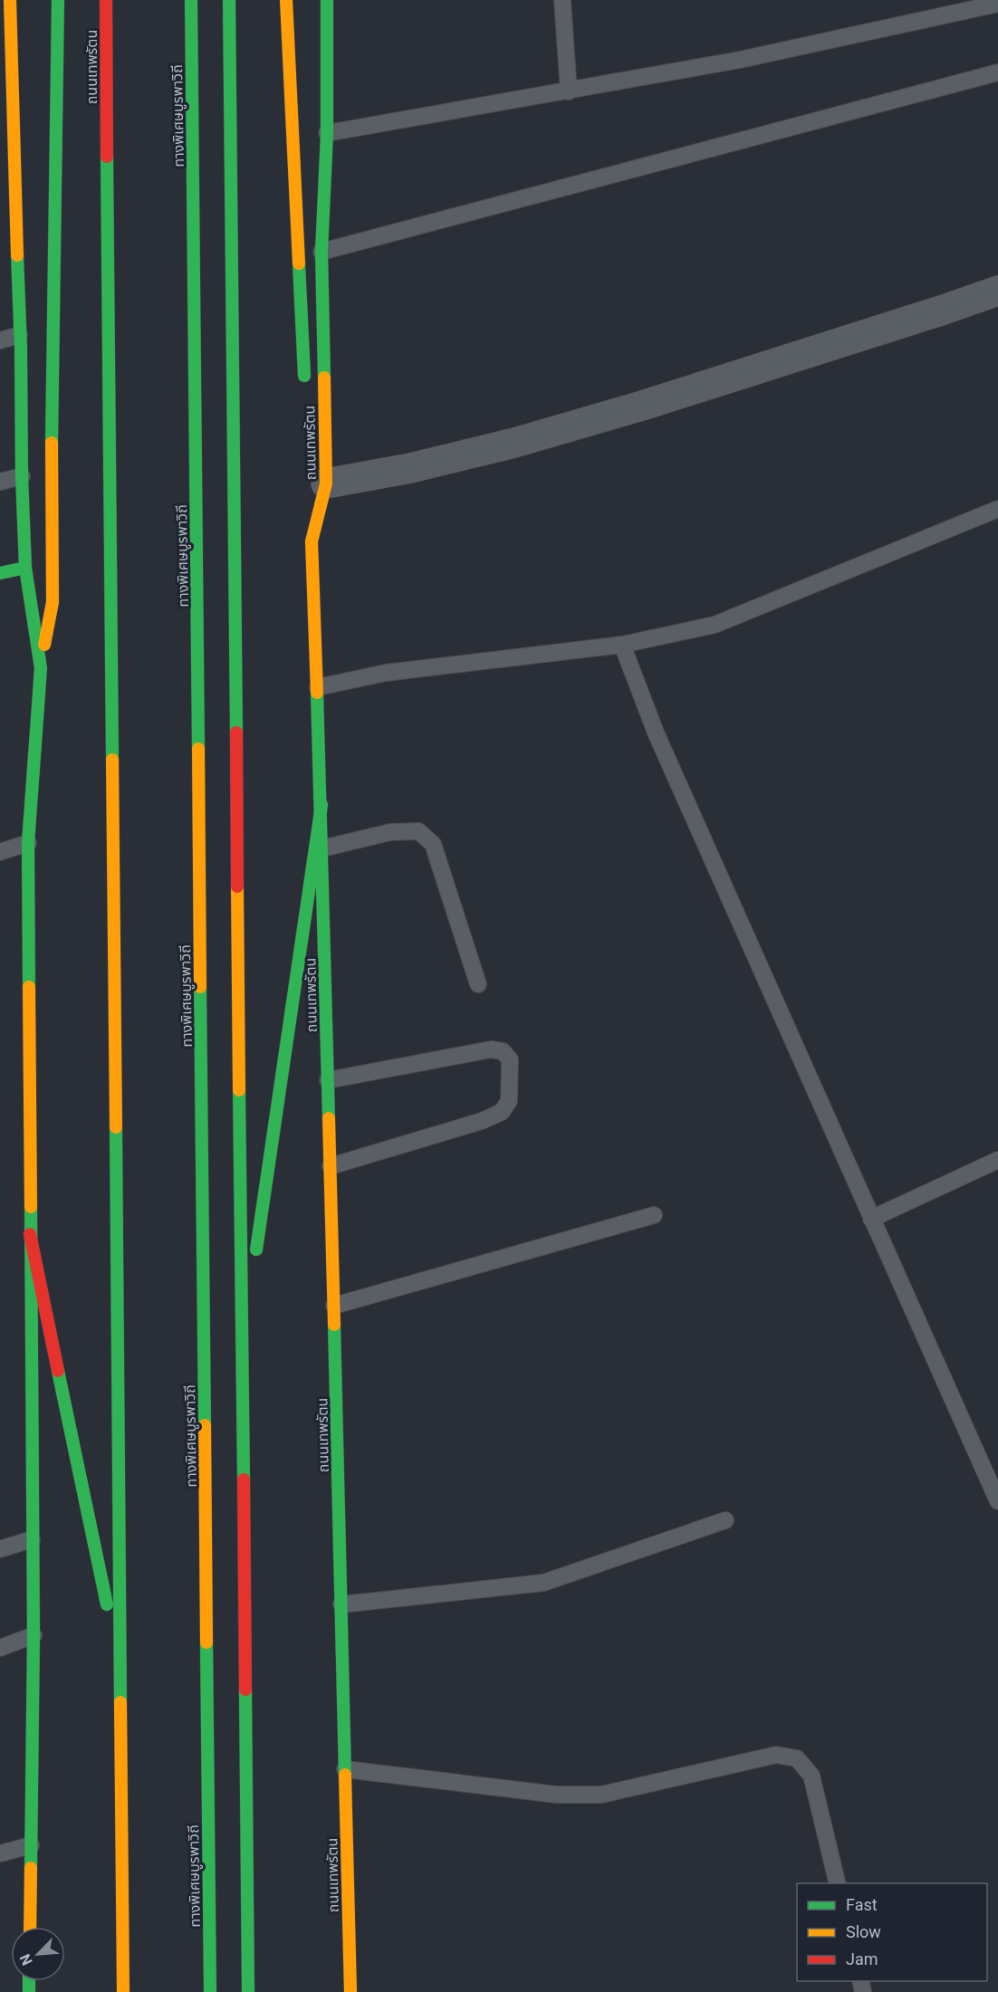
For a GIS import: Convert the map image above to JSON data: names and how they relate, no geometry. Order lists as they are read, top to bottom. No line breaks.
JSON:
{"streets":{"main road":["ถนนเทพรัตน","ทางพิเศษบูรพาวิถี"]},"legend":["Fast","Slow","Jam"],"north":"bottom left"}
